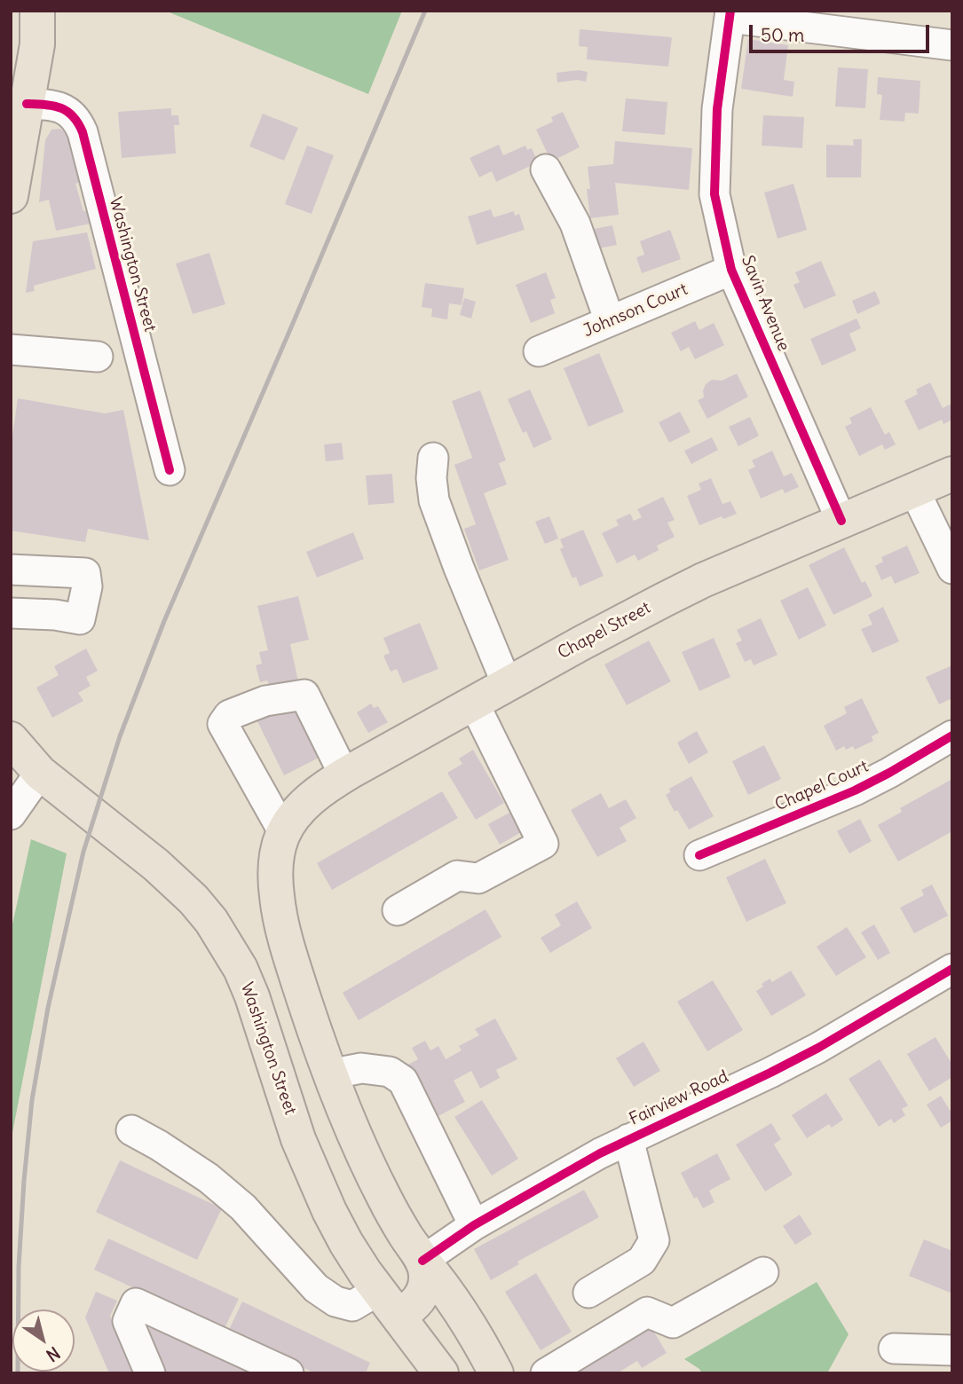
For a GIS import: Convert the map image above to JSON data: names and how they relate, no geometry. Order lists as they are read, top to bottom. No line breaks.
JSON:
{"streets":{"main road":["Washington Street","Chapel Street"],"street":["Savin Avenue","Johnson Court","Chapel Court","Fairview Road"]},"crossings":[["Savin Avenue","Johnson Court"],["Savin Avenue","Chapel Street"]],"scale_bar":"50 m","north":"bottom right"}
